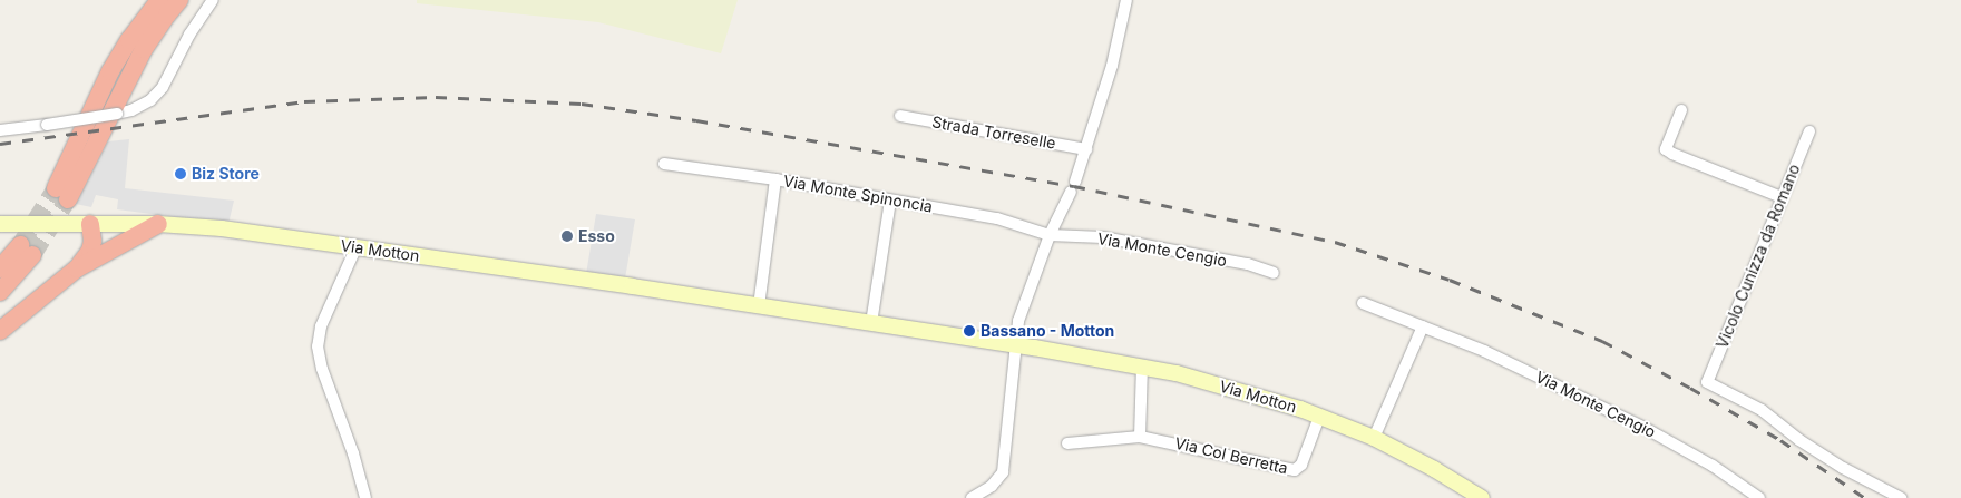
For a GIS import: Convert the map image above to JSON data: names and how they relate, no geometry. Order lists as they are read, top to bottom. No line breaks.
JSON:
{"streets":{"main road":["Via Motton"],"street":["Strada Torreselle","Via Monte Spinoncia","Via Monte Cengio","Vicolo Cunizza da Romano","Via Col Berretta"]},"crossings":[["Via Monte Spinoncia","Via Monte Cengio"],["Via Motton","Via Col Berretta"]],"places":["Biz Store","Esso","Bassano - Motton"]}
